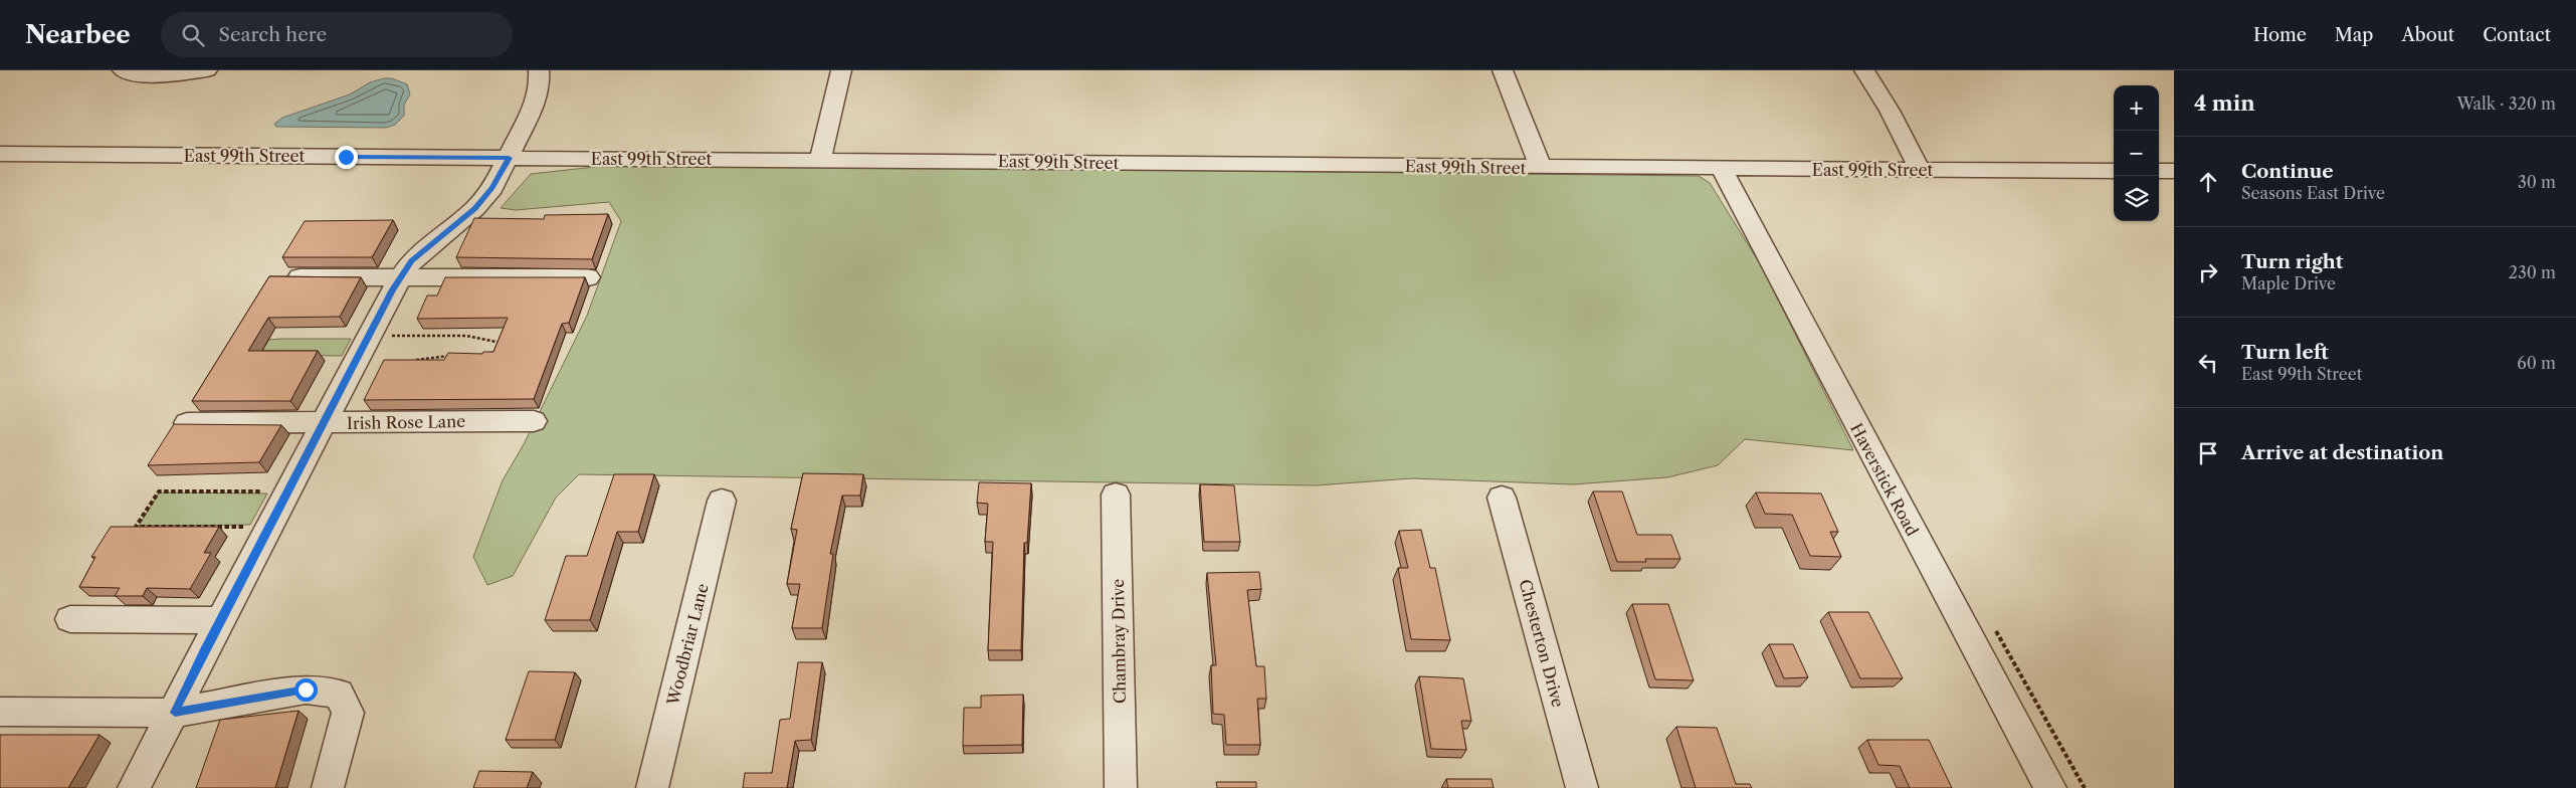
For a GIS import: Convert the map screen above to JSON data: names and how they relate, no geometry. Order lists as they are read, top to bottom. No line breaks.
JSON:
{"streets":{"street":["East 99th Street","Irish Rose Lane","Haverstick Road","Chambray Drive","Chesterton Drive","Woodbriar Lane"]},"crossings":[["East 99th Street","Haverstick Road"]],"page":{"header":"Nearbee","search":"Search here","nav":["Home","Map","About","Contact"],"heading":["4 min","Walk · 320 m"],"map_buttons":["+","−"],"list":[["Continue","Seasons East Drive","30 m"],["Turn right","Maple Drive","230 m"],["Turn left","East 99th Street","60 m"],"Arrive at destination"]}}
